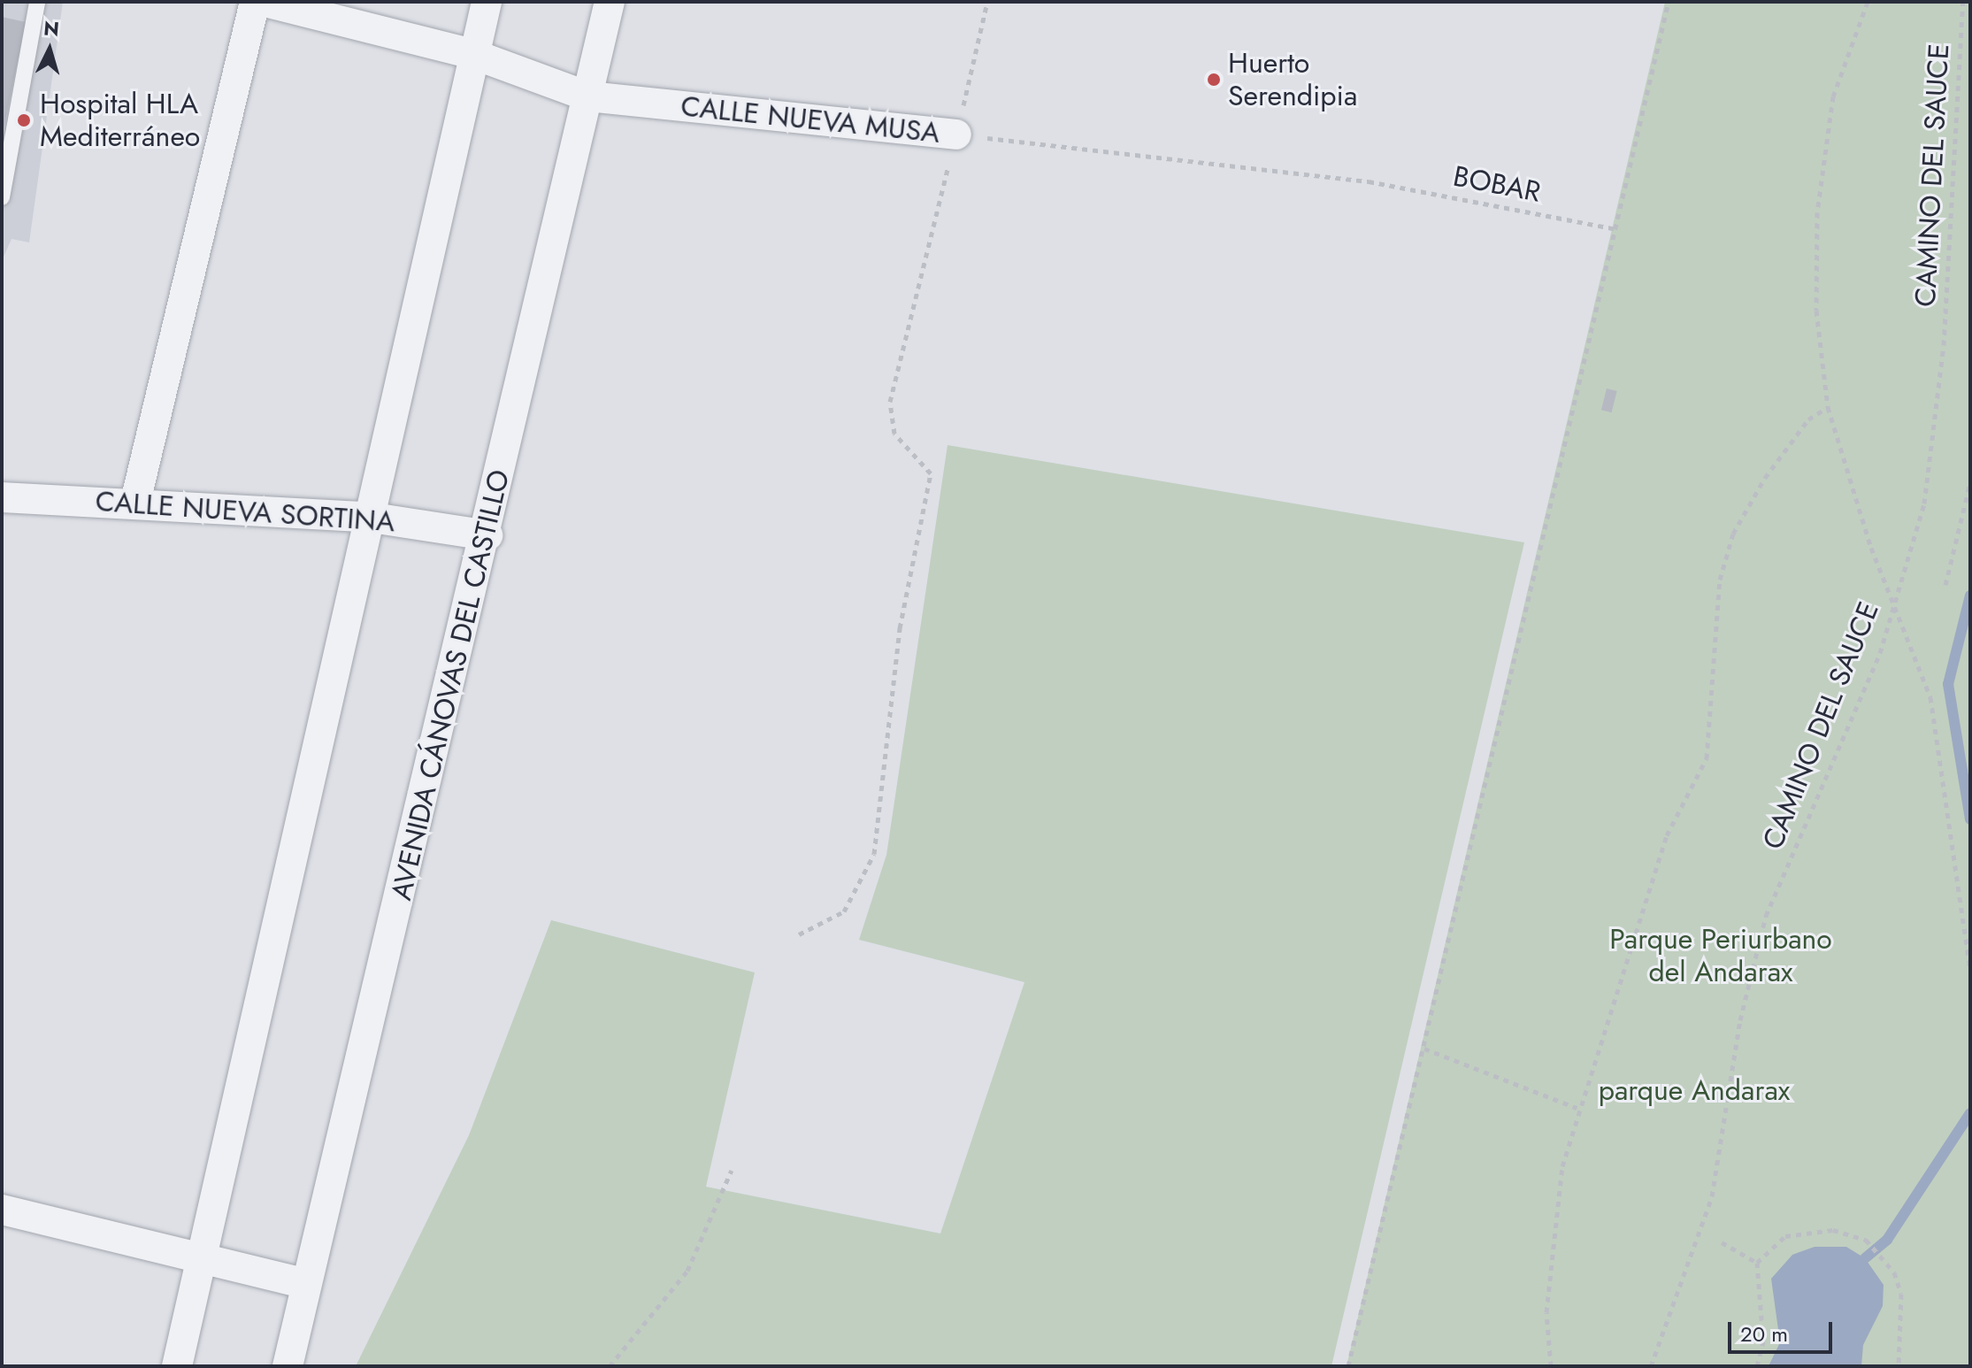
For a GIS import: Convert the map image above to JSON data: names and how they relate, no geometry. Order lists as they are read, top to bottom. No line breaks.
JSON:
{"streets":{"street":["CALLE NUEVA MUSA","CALLE NUEVA SORTINA","AVENIDA CÁNOVAS DEL CASTILLO"],"path":["CAMINO DEL SAUCE","BOBAR"]},"crossings":[["CALLE NUEVA MUSA","BOBAR"],["CALLE NUEVA MUSA","AVENIDA CÁNOVAS DEL CASTILLO"],["CALLE NUEVA SORTINA","AVENIDA CÁNOVAS DEL CASTILLO"]],"parks":["Parque Periurbano del Andarax","parque Andarax"],"places":["Huerto Serendipia","Hospital HLA Mediterráneo"],"scale_bar":"20 m","north":"top"}
